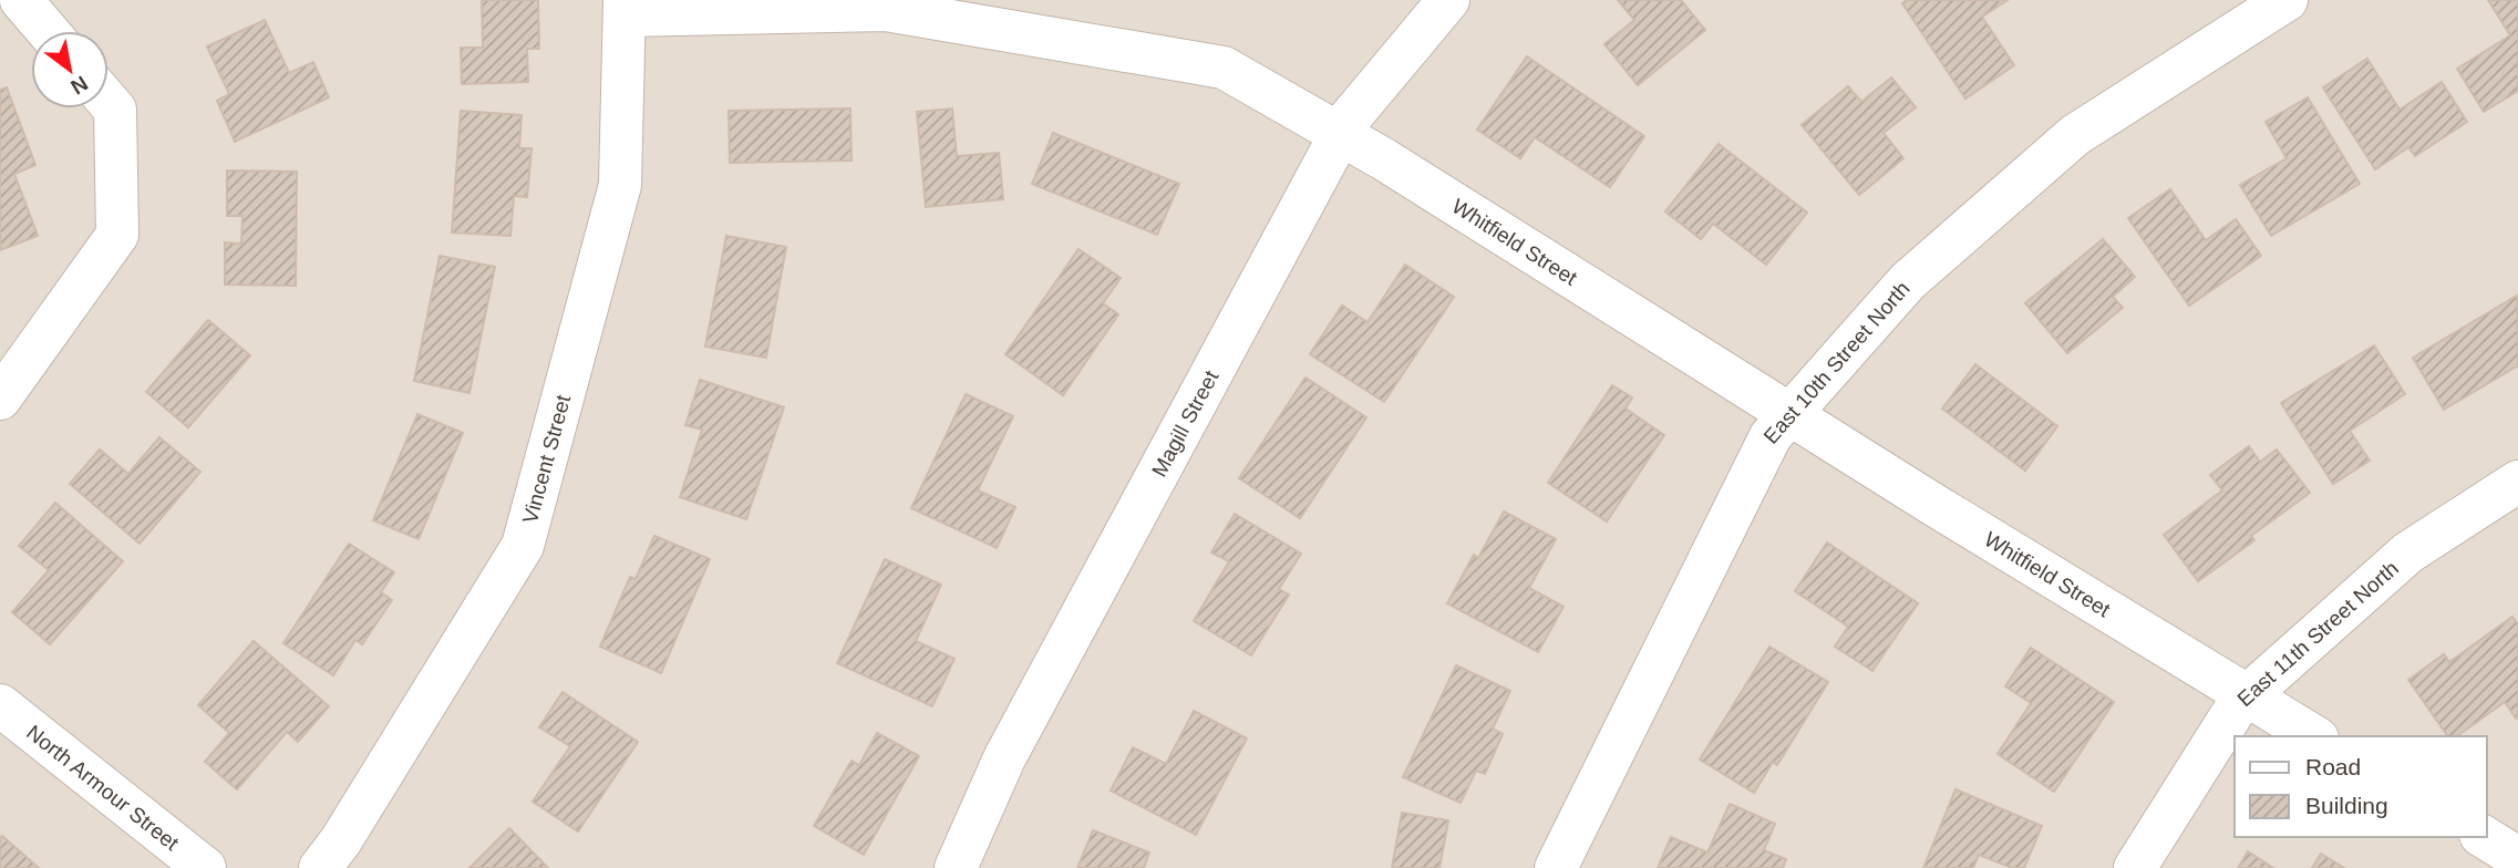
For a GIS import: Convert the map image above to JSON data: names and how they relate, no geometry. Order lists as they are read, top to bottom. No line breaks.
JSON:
{"streets":{"street":["Whitfield Street","East 10th Street North","Magill Street","Vincent Street","East 11th Street North","North Armour Street"]},"crossings":[["Whitfield Street","East 10th Street North"],["Whitfield Street","Magill Street"],["Whitfield Street","Vincent Street"],["Whitfield Street","East 11th Street North"]],"legend":["Road","Building"],"north":"bottom right"}
